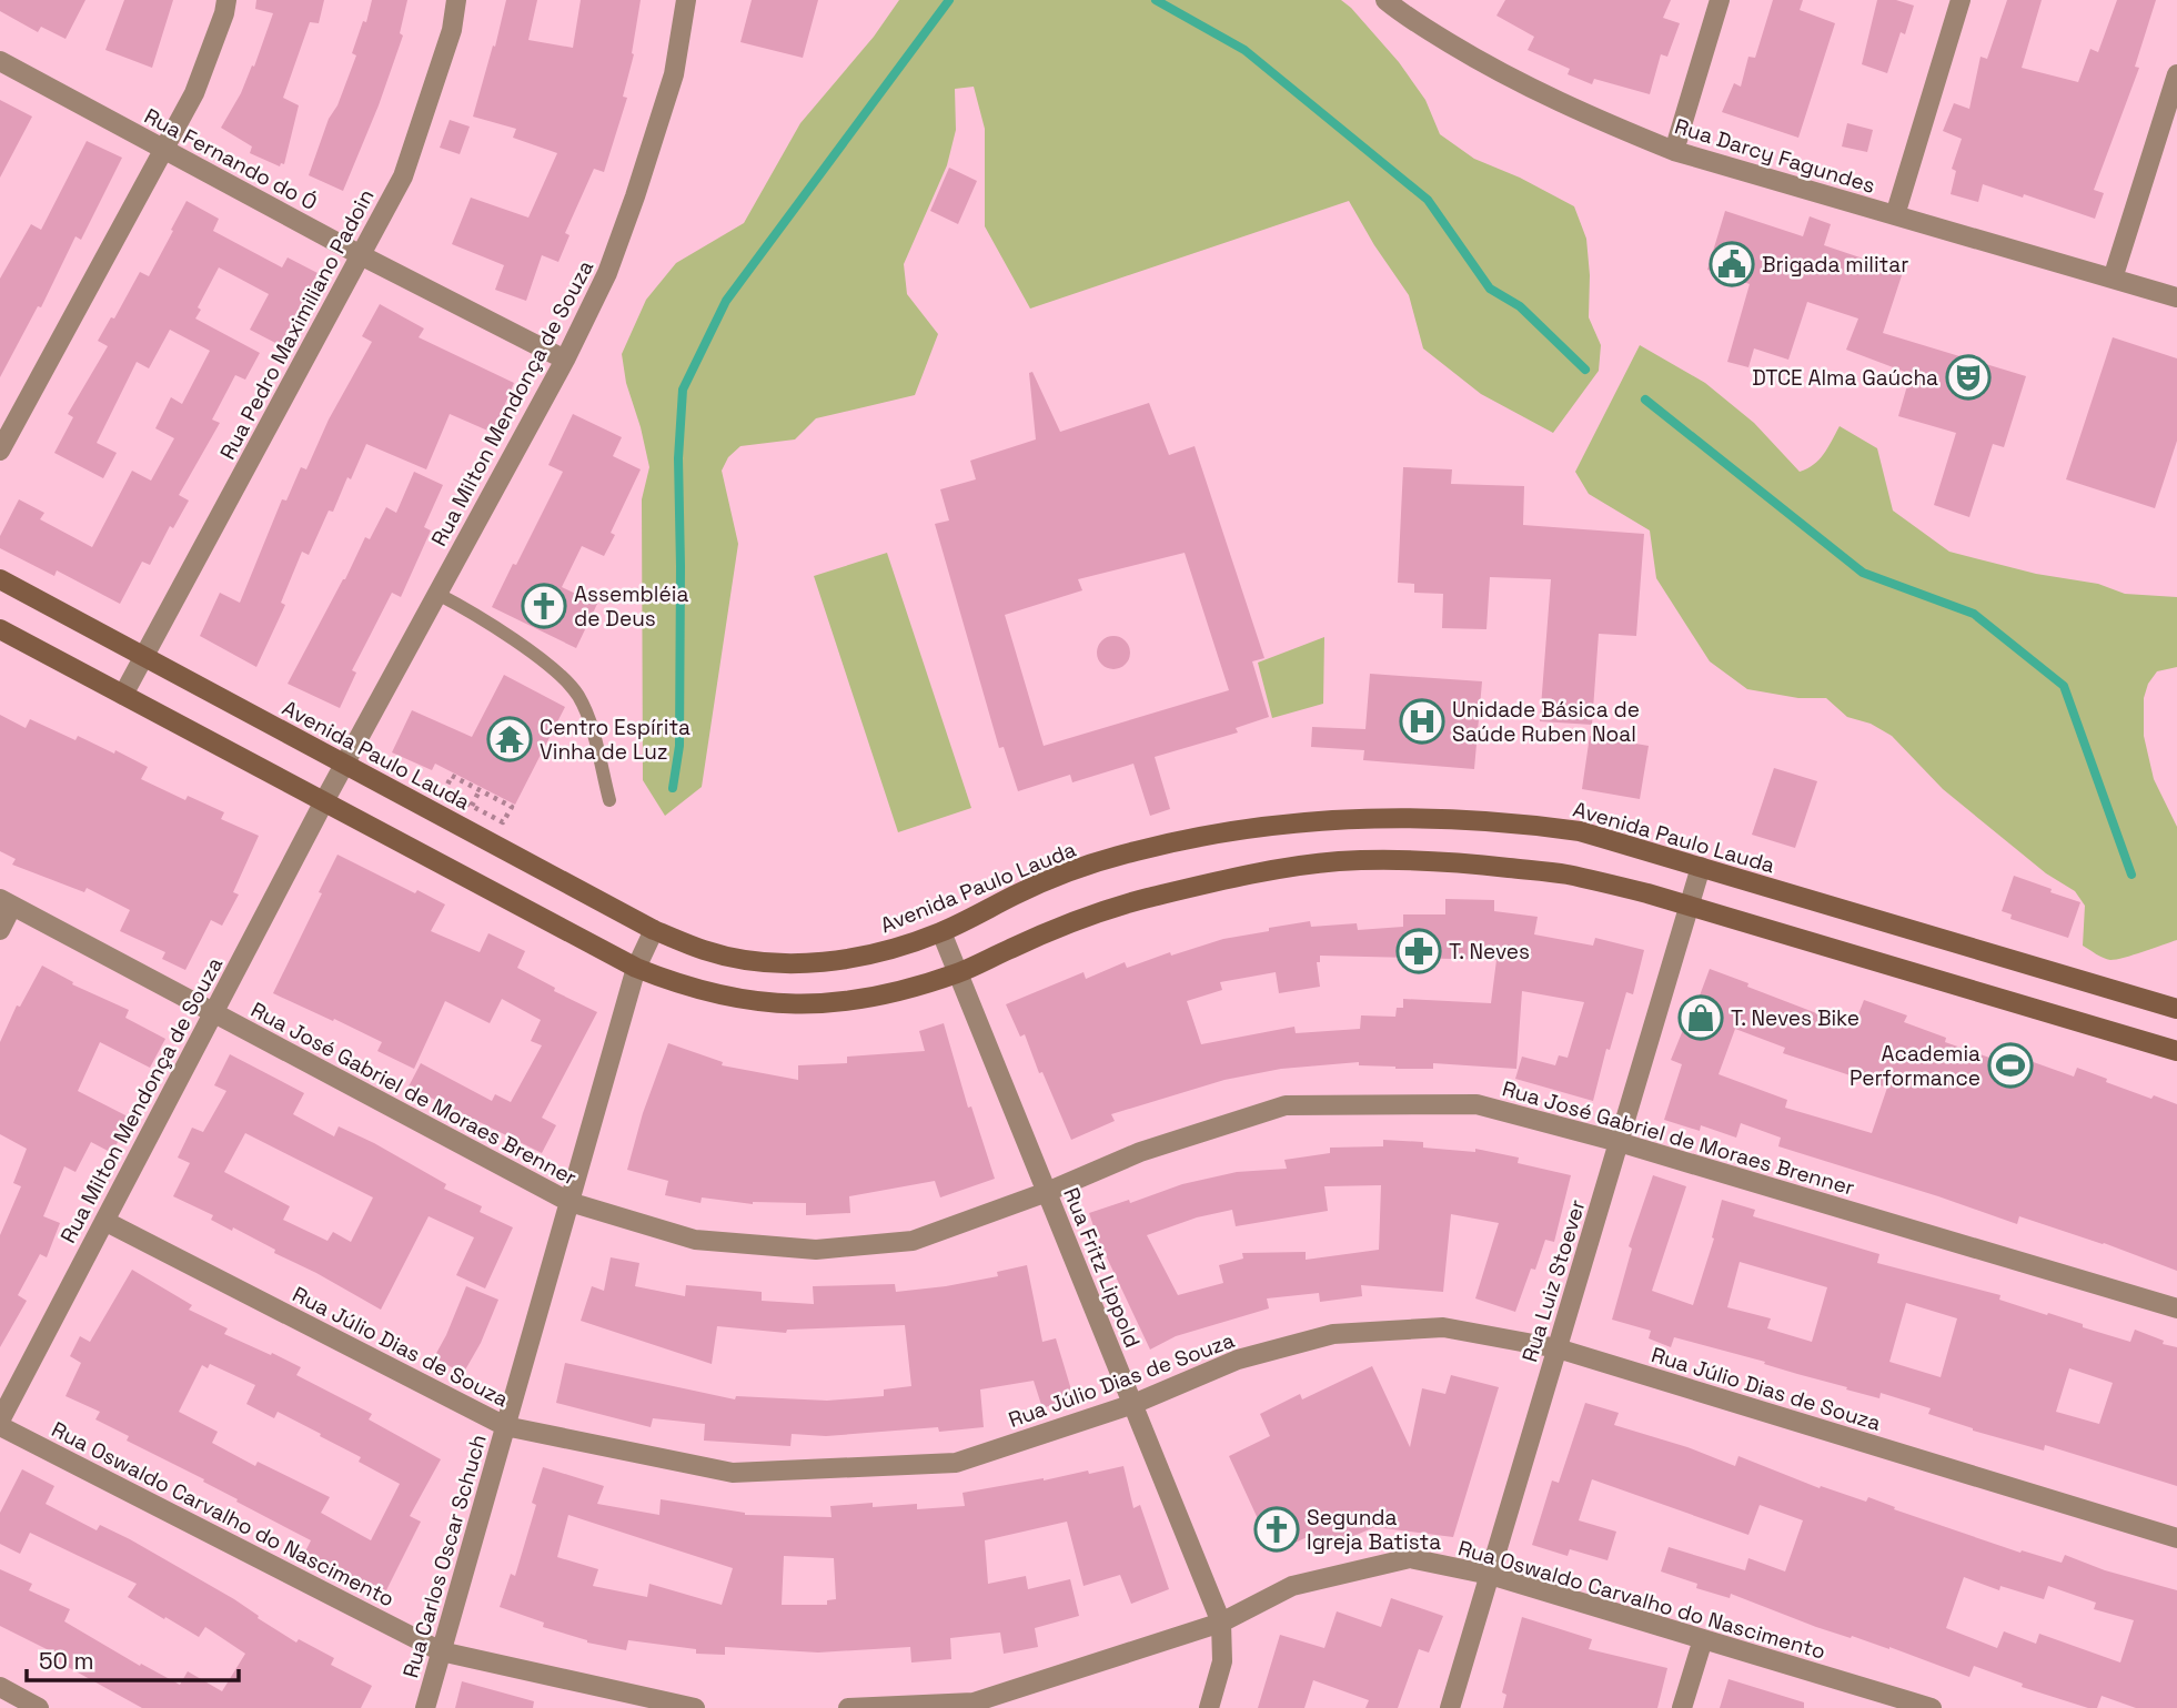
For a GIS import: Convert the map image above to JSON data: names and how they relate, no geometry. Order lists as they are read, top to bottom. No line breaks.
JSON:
{"streets":{"main road":["Avenida Paulo Lauda"],"street":["Rua Darcy Fagundes","Rua Fernando do Ó","Rua Pedro Maximiliano Padoin","Rua Milton Mendonça de Souza","Rua José Gabriel de Moraes Brenner","Rua Fritz Lippold","Rua Luiz Stoever","Rua Júlio Dias de Souza","Rua Oswaldo Carvalho do Nascimento","Rua Carlos Oscar Schuch"]},"crossings":[["Rua Fernando do Ó","Rua Pedro Maximiliano Padoin"],["Rua Fernando do Ó","Rua Milton Mendonça de Souza"],["Rua Pedro Maximiliano Padoin","Avenida Paulo Lauda"],["Rua Milton Mendonça de Souza","Avenida Paulo Lauda"],["Rua Milton Mendonça de Souza","Rua José Gabriel de Moraes Brenner"],["Rua Milton Mendonça de Souza","Rua Júlio Dias de Souza"],["Rua Milton Mendonça de Souza","Rua Oswaldo Carvalho do Nascimento"],["Avenida Paulo Lauda","Rua Fritz Lippold"],["Avenida Paulo Lauda","Rua Luiz Stoever"],["Avenida Paulo Lauda","Rua Carlos Oscar Schuch"],["Rua José Gabriel de Moraes Brenner","Rua Fritz Lippold"],["Rua José Gabriel de Moraes Brenner","Rua Luiz Stoever"],["Rua José Gabriel de Moraes Brenner","Rua Carlos Oscar Schuch"],["Rua Fritz Lippold","Rua Júlio Dias de Souza"],["Rua Fritz Lippold","Rua Oswaldo Carvalho do Nascimento"],["Rua Luiz Stoever","Rua Júlio Dias de Souza"],["Rua Luiz Stoever","Rua Oswaldo Carvalho do Nascimento"],["Rua Júlio Dias de Souza","Rua Carlos Oscar Schuch"],["Rua Oswaldo Carvalho do Nascimento","Rua Carlos Oscar Schuch"]],"places":{"public building":["Brigada militar"],"theatre":["DTCE Alma Gaúcha"],"church":["Assembléia de Deus","Segunda Igreja Batista"],"hospital":["Unidade Básica de Saúde Ruben Noal"],"temple":["Centro Espírita Vinha de Luz"],"pharmacy":["T. Neves"],"shop":["T. Neves Bike"],"sports":["Academia Performance"]},"scale_bar":"50 m"}
